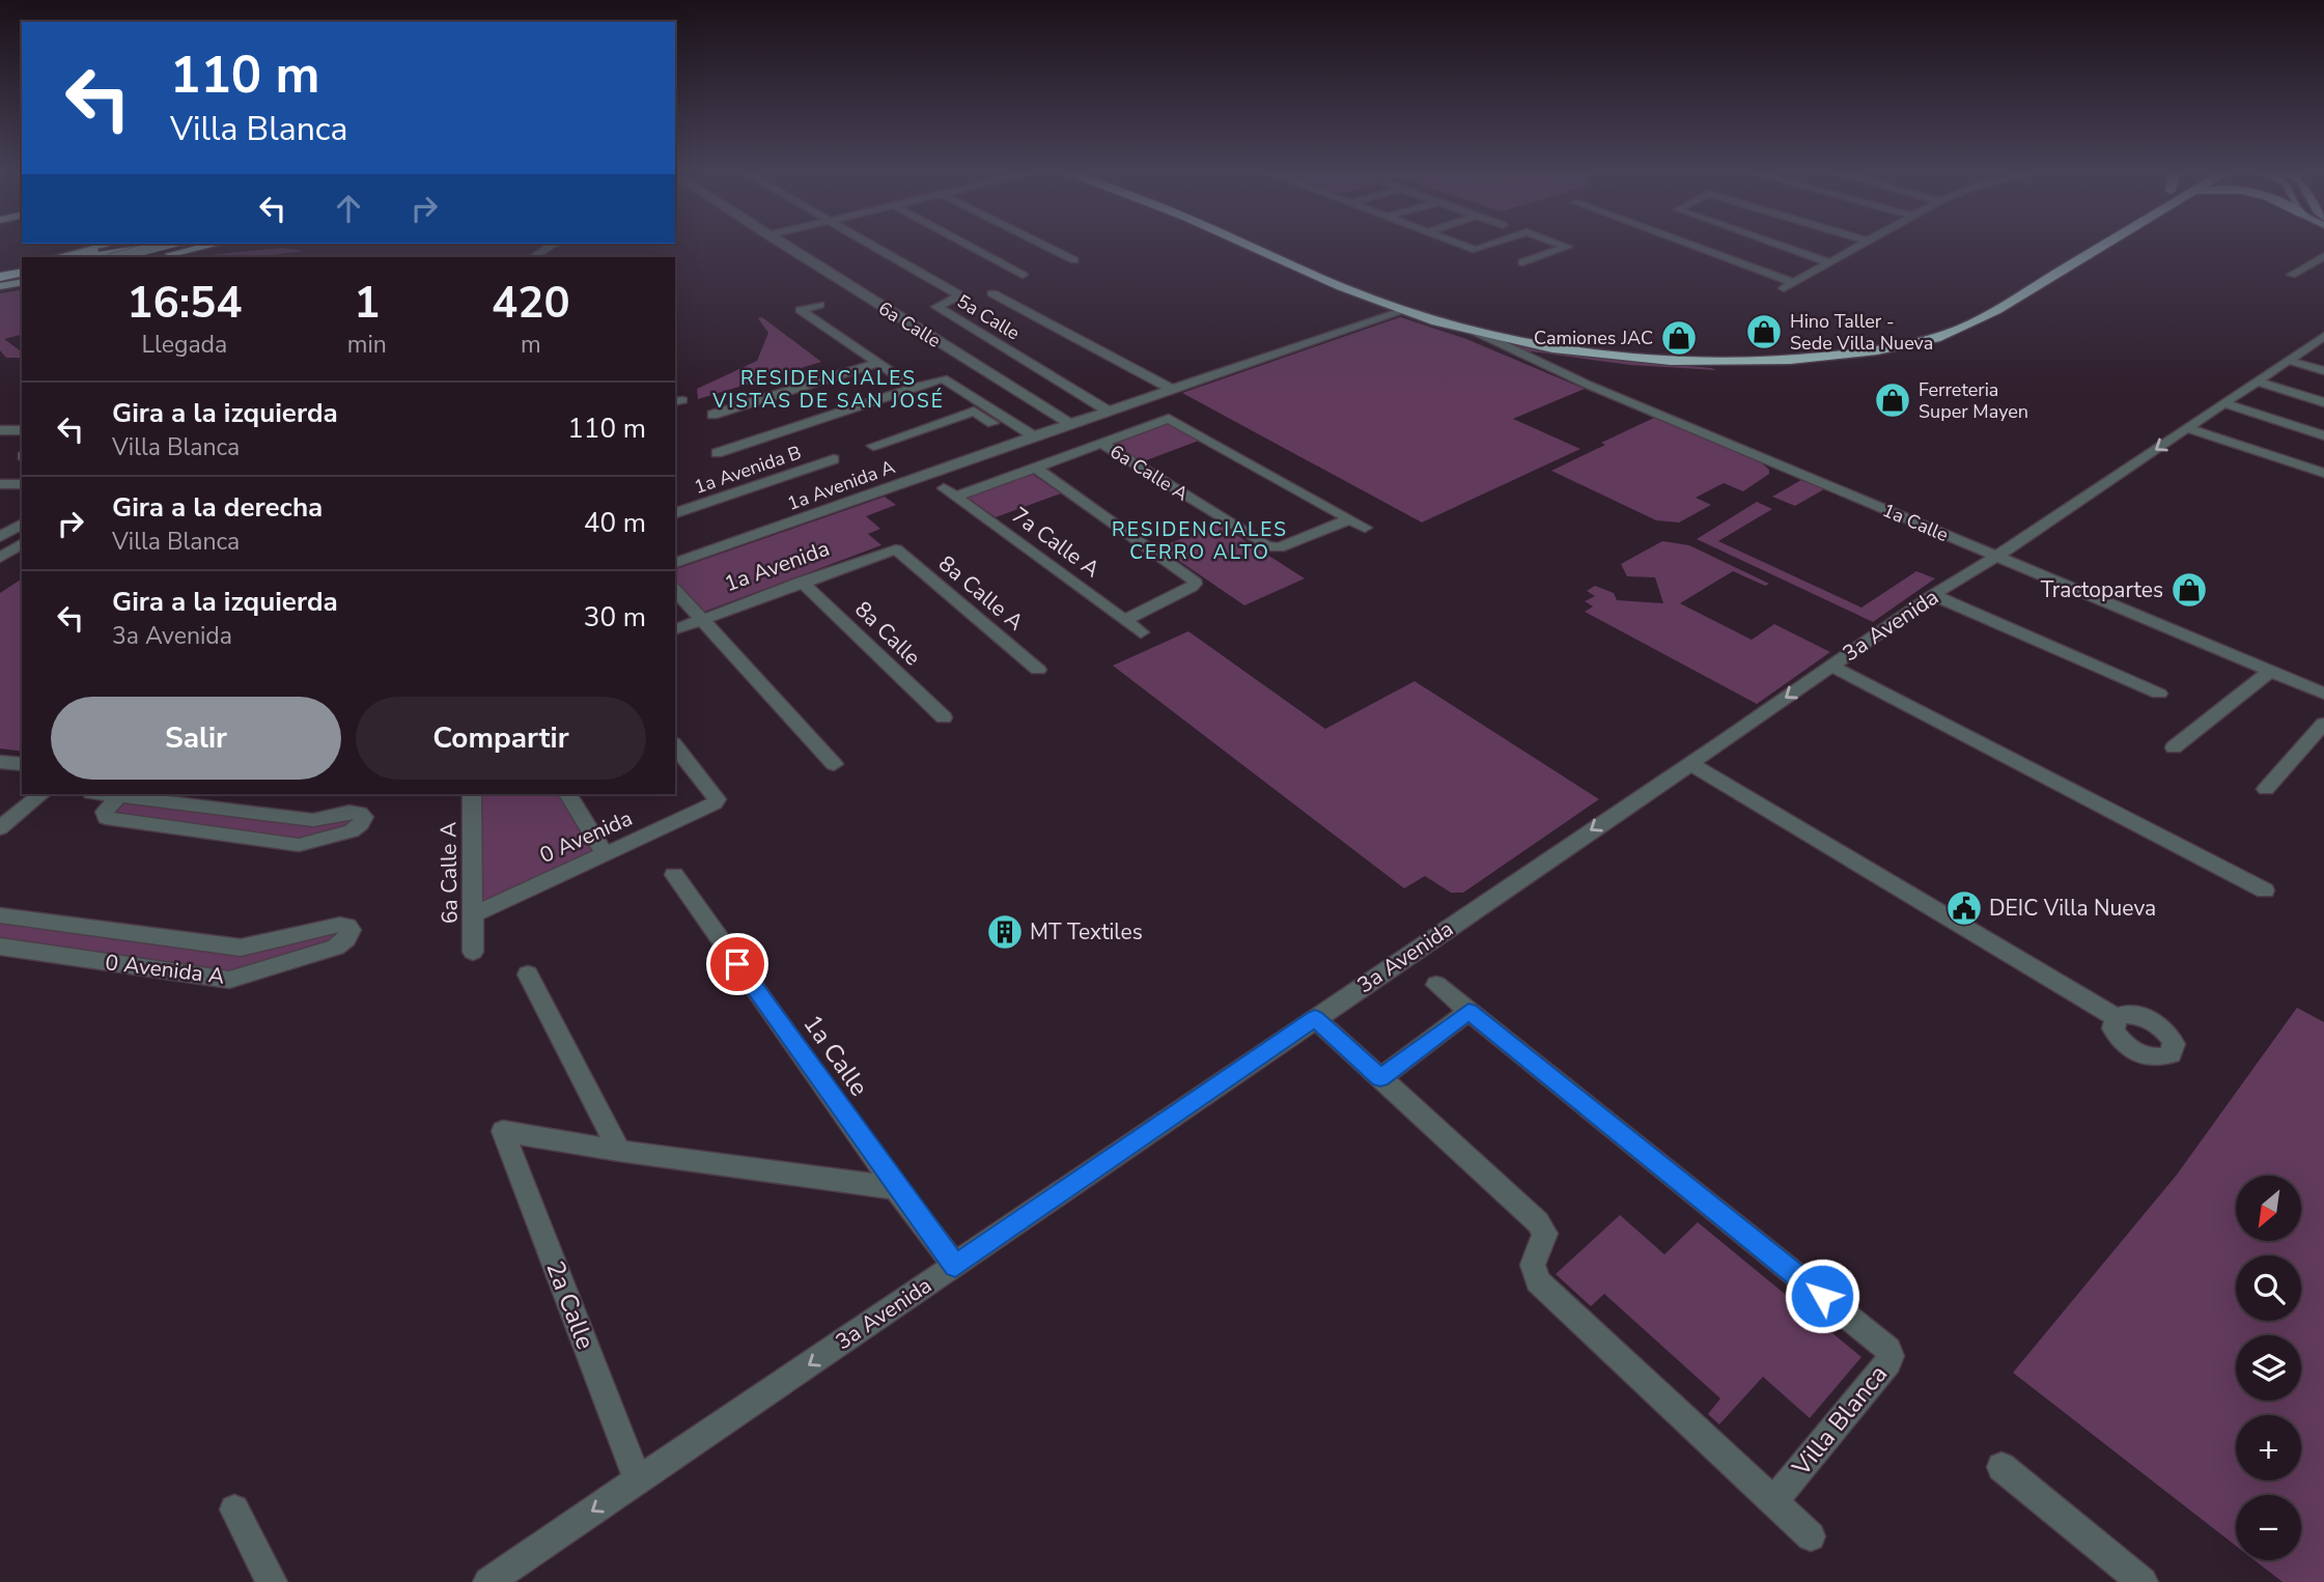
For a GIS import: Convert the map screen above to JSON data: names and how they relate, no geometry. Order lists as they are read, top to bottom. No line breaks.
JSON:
{"streets":{"street":["5a Calle","6a Calle","1a Avenida B","6a Calle A","1a Avenida A","1a Calle","7a Calle A","1a Avenida","8a Calle A","3a Avenida","8a Calle","0 Avenida","0 Avenida A","2a Calle","Villa Blanca"]},"crossings":[["5a Calle","1a Avenida A"],["6a Calle","1a Avenida A"],["6a Calle A","0 Avenida"],["1a Calle","3a Avenida"],["1a Avenida","8a Calle A"],["1a Avenida","8a Calle"],["3a Avenida","2a Calle"]],"one_way":["3a Avenida"],"districts":["RESIDENCIALES VISTAS DE SAN JOSÉ","RESIDENCIALES CERRO ALTO"],"places":{"shop":["Hino Taller - Sede Villa Nueva","Camiones JAC","Ferreteria Super Mayen","Tractopartes"],"public building":["DEIC Villa Nueva"],"building":["MT Textiles"]},"north":"bottom left","page":{"turn":["110 m","Villa Blanca"],"eta":["16:54","Llegada","1","min","420","m"],"list":[{"name":"Gira a la izquierda","note":"Villa Blanca","value":"110 m"},{"name":"Gira a la derecha","note":"Villa Blanca","value":"40 m"},{"name":"Gira a la izquierda","note":"3a Avenida","value":"30 m"}],"buttons":["Salir","Compartir"],"map_buttons":["+","−"]}}
